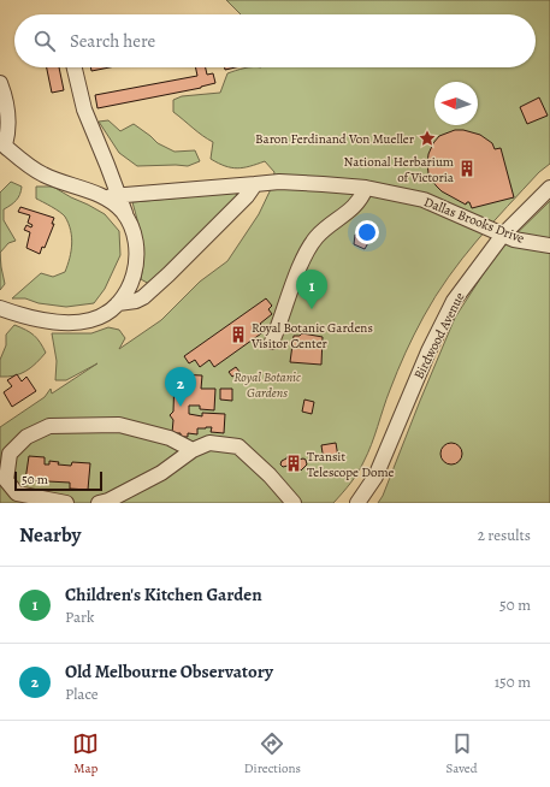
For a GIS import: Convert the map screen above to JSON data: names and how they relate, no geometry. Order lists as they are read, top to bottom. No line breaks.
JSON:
{"streets":{"street":["Dallas Brooks Drive","Birdwood Avenue"]},"crossings":[["Dallas Brooks Drive","Birdwood Avenue"]],"parks":["Royal Botanic Gardens"],"places":{"place":["Baron Ferdinand Von Mueller"],"building":["National Herbarium of Victoria","Royal Botanic Gardens Visitor Center","Transit Telescope Dome"]},"scale_bar":"50 m","north":"left","page":{"search":"Search here","pins":["1","2"],"scale":"50 m","heading":["Nearby","2 results"],"list":[{"mark":"1","name":"Children's Kitchen Garden","note":"Park","value":"50 m"},{"mark":"2","name":"Old Melbourne Observatory","note":"Place","value":"150 m"}],"nav":["Map","Directions","Saved"]}}
